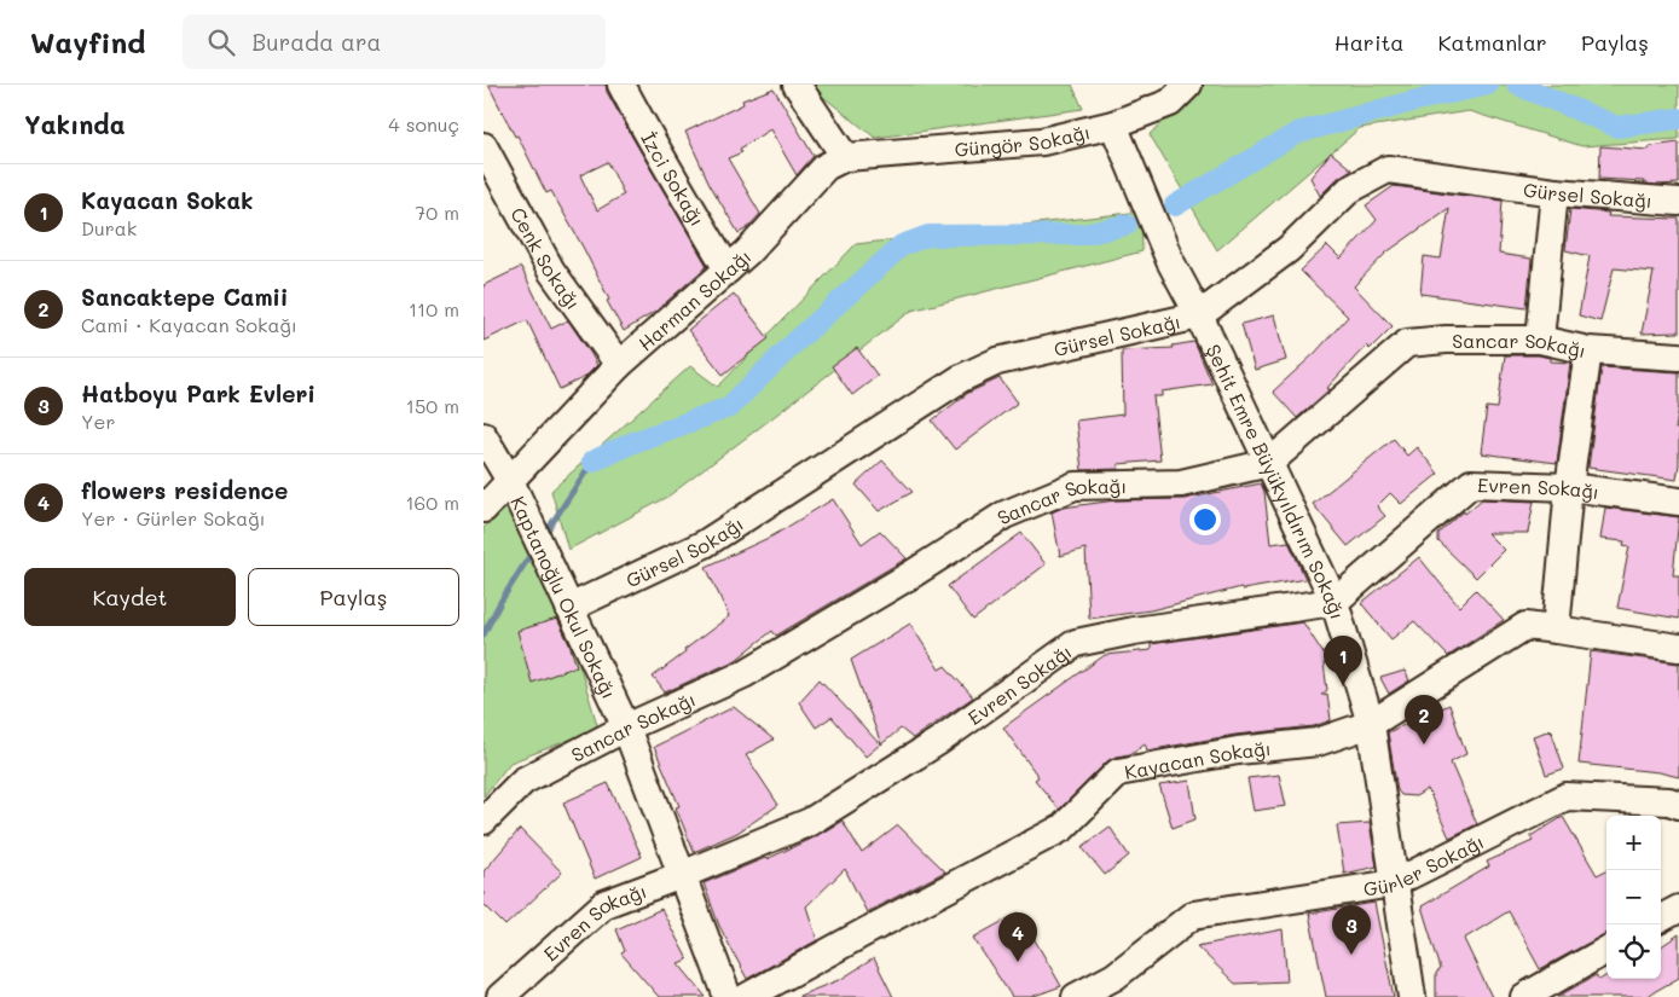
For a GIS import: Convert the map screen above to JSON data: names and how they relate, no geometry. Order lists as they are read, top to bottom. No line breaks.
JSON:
{"streets":{"street":["Güngör Sokağı","İzci Sokağı","Gürsel Sokağı","Cenk Sokağı","Harman Sokağı","Sancar Sokağı","Şehit Emre Büyükyıldırım Sokağı","Evren Sokağı","Kaptanoğlu Okul Sokağı","Kayacan Sokağı","Gürler Sokağı"]},"crossings":[["Güngör Sokağı","Harman Sokağı"],["Güngör Sokağı","Şehit Emre Büyükyıldırım Sokağı"],["İzci Sokağı","Harman Sokağı"],["Gürsel Sokağı","Şehit Emre Büyükyıldırım Sokağı"],["Gürsel Sokağı","Kaptanoğlu Okul Sokağı"],["Cenk Sokağı","Harman Sokağı"],["Harman Sokağı","Kaptanoğlu Okul Sokağı"],["Sancar Sokağı","Şehit Emre Büyükyıldırım Sokağı"],["Sancar Sokağı","Kaptanoğlu Okul Sokağı"],["Şehit Emre Büyükyıldırım Sokağı","Evren Sokağı"],["Şehit Emre Büyükyıldırım Sokağı","Kayacan Sokağı"],["Şehit Emre Büyükyıldırım Sokağı","Gürler Sokağı"],["Evren Sokağı","Kaptanoğlu Okul Sokağı"]],"page":{"header":"Wayfind","search":"Burada ara","nav":["Harita","Katmanlar","Paylaş"],"heading":["Yakında","4 sonuç"],"list":[{"mark":"1","name":"Kayacan Sokak","note":"Durak","value":"70 m"},{"mark":"2","name":"Sancaktepe Camii","note":"Cami · Kayacan Sokağı","value":"110 m"},{"mark":"3","name":"Hatboyu Park Evleri","note":"Yer","value":"150 m"},{"mark":"4","name":"flowers residence","note":"Yer · Gürler Sokağı","value":"160 m"}],"buttons":["Kaydet","Paylaş"],"pins":["1","2","3","4"],"map_buttons":["+","−"]}}
